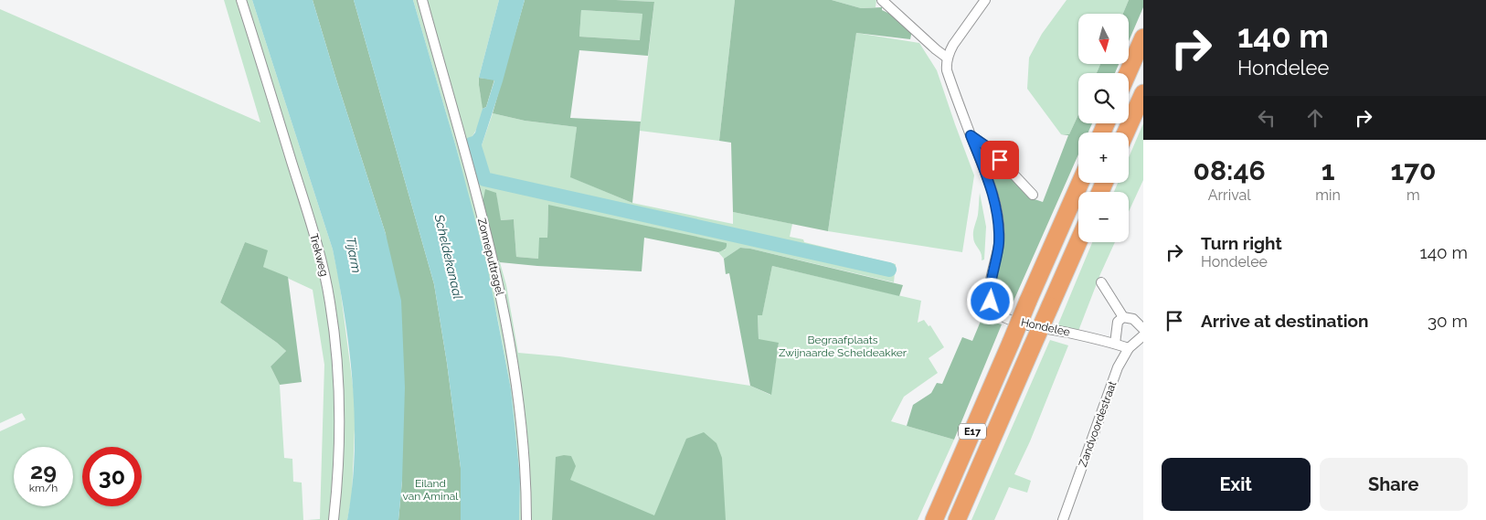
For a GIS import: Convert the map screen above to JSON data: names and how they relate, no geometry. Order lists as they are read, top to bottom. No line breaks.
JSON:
{"streets":{"highway":["E17"],"street":["Trekweg","Zonneputtragel","Hondelee","Zandvoordestraat"]},"crossings":[["Hondelee","Zandvoordestraat"]],"water":["Tijarm","Scheldekanaal"],"parks":["Begraafplaats Zwijnaarde Scheldeakker","Eiland van Aminal"],"north":"bottom","page":{"turn":["140 m","Hondelee"],"map_buttons":["+","−"],"eta":["08:46","Arrival","1","min","170","m"],"list":[{"name":"Turn right","note":"Hondelee","value":"140 m"},{"name":"Arrive at destination","value":"30 m"}],"speed":"29 km/h","limit":"30","buttons":["Exit","Share"]}}
